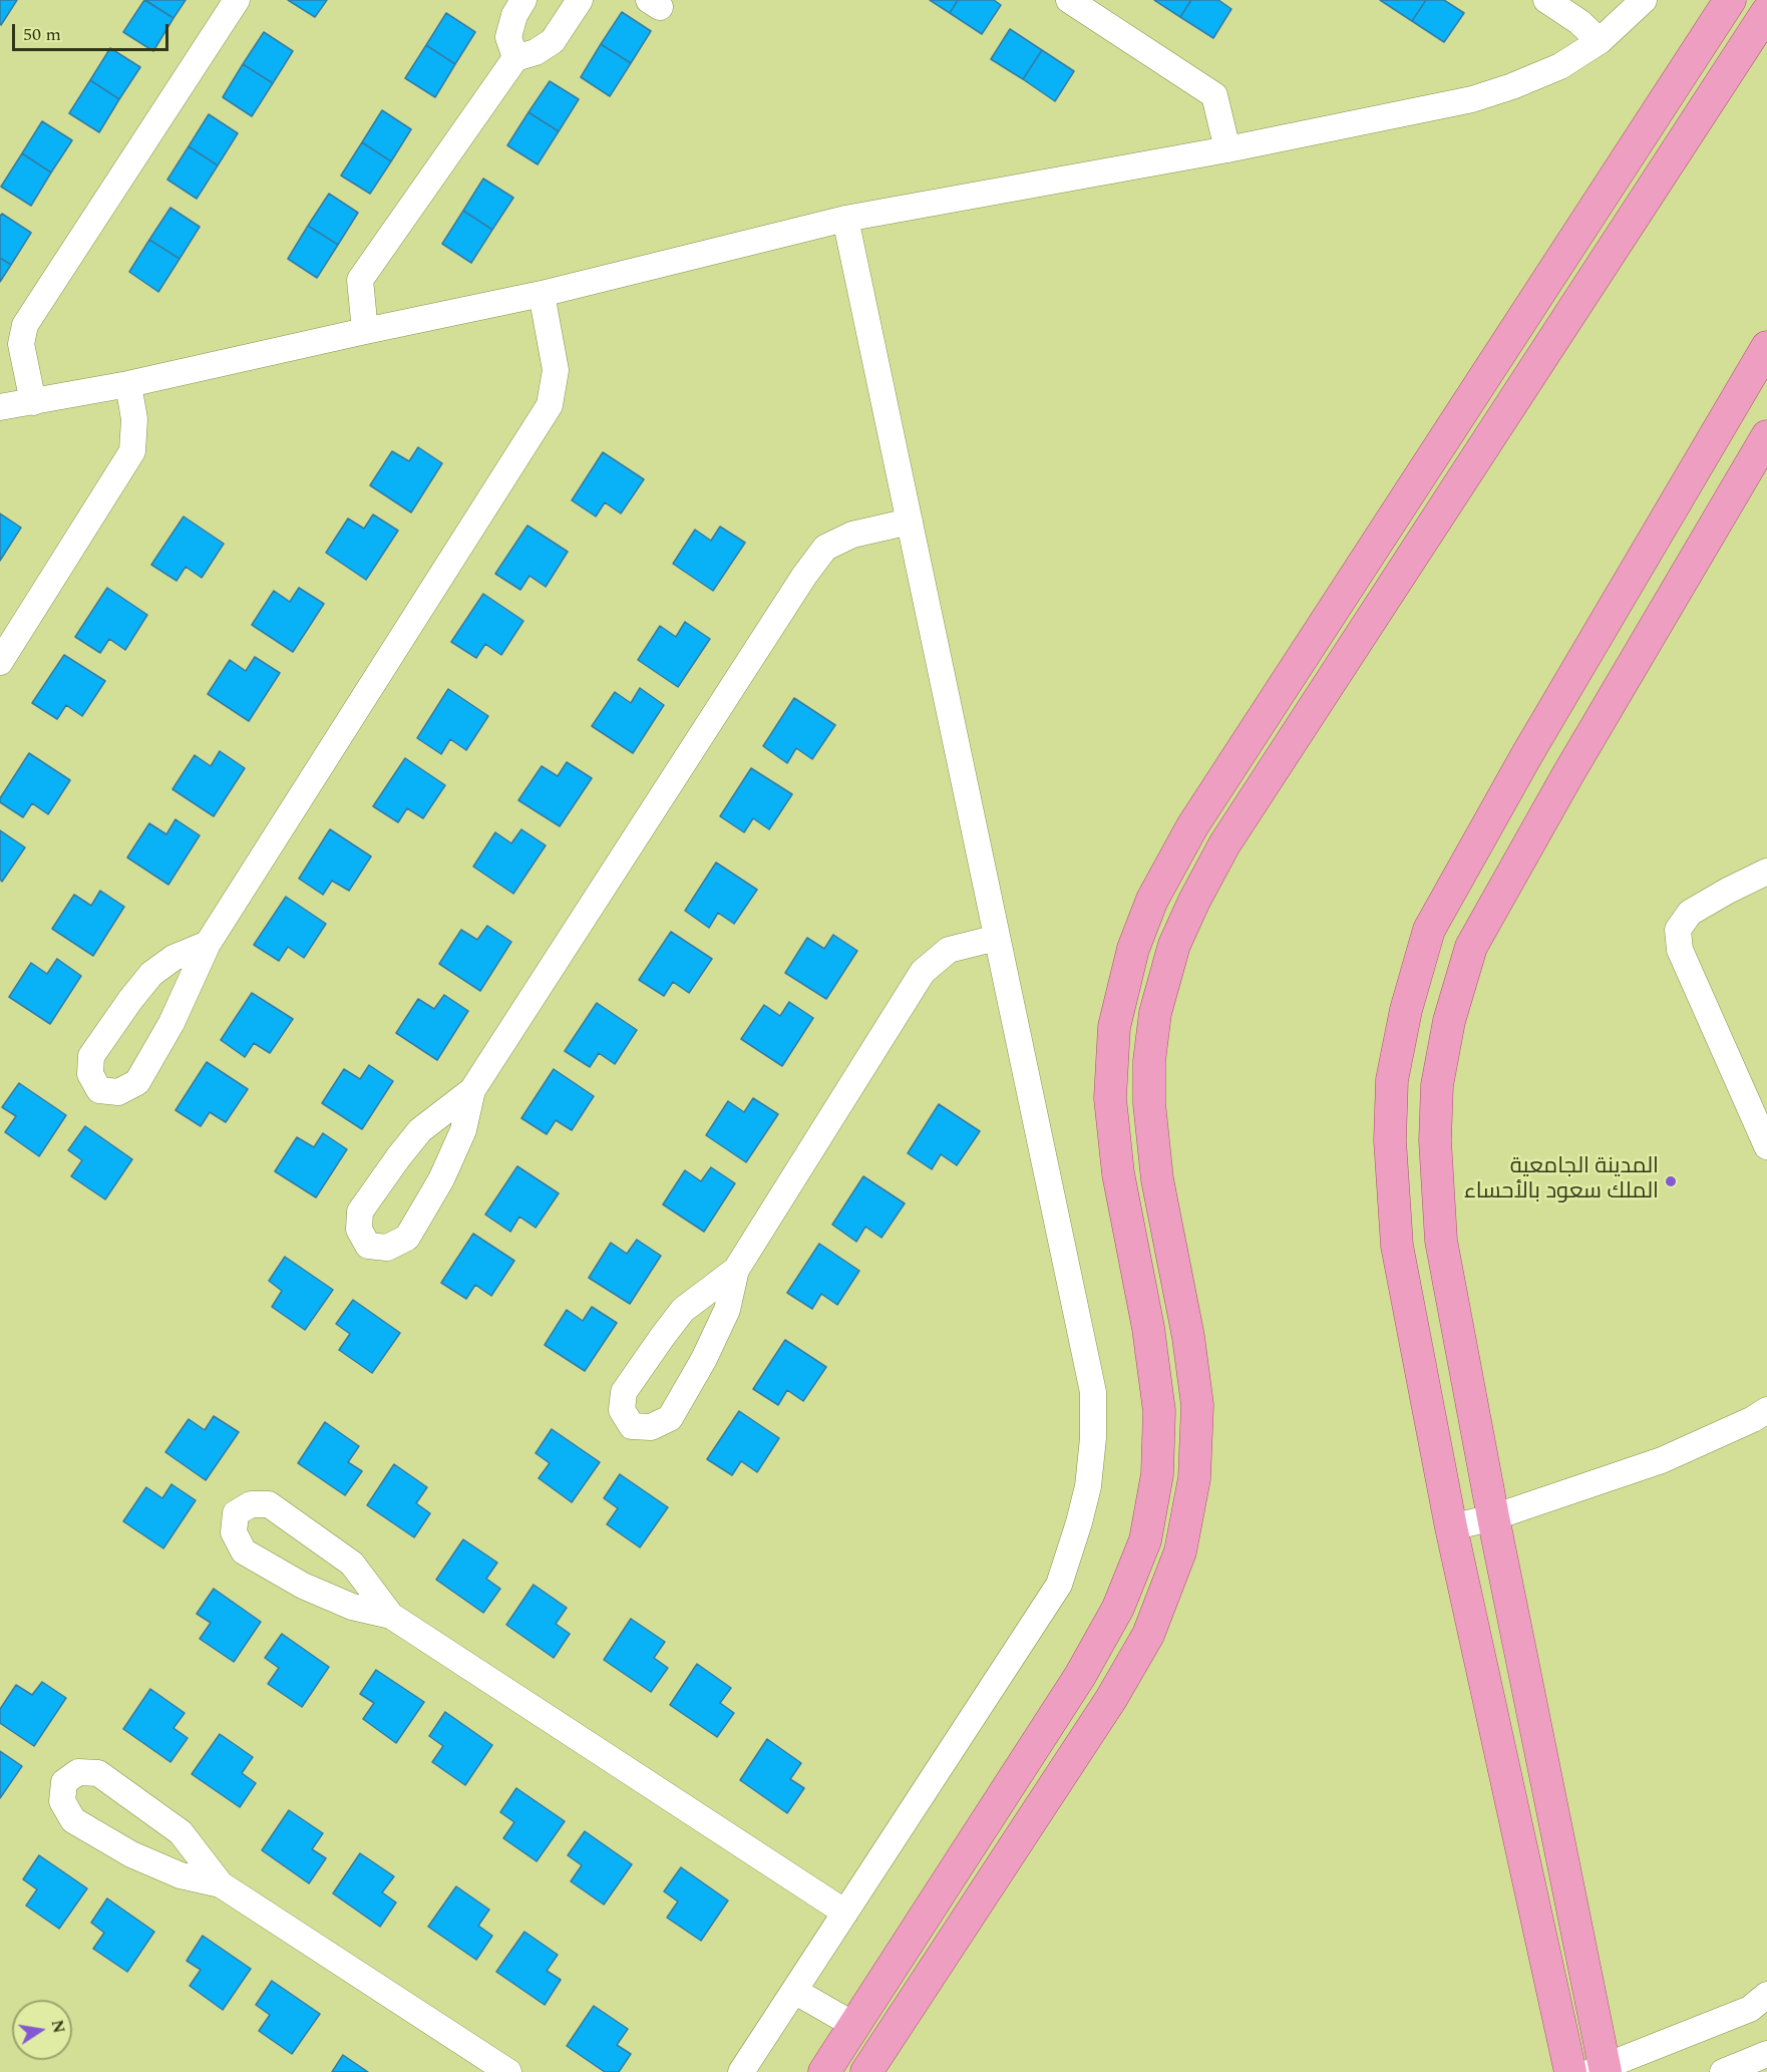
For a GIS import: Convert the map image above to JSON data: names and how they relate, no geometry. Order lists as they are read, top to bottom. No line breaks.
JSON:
{"places":["المدينة الجامعية الملك سعود بالأحساء"],"scale_bar":"50 m","north":"right"}
